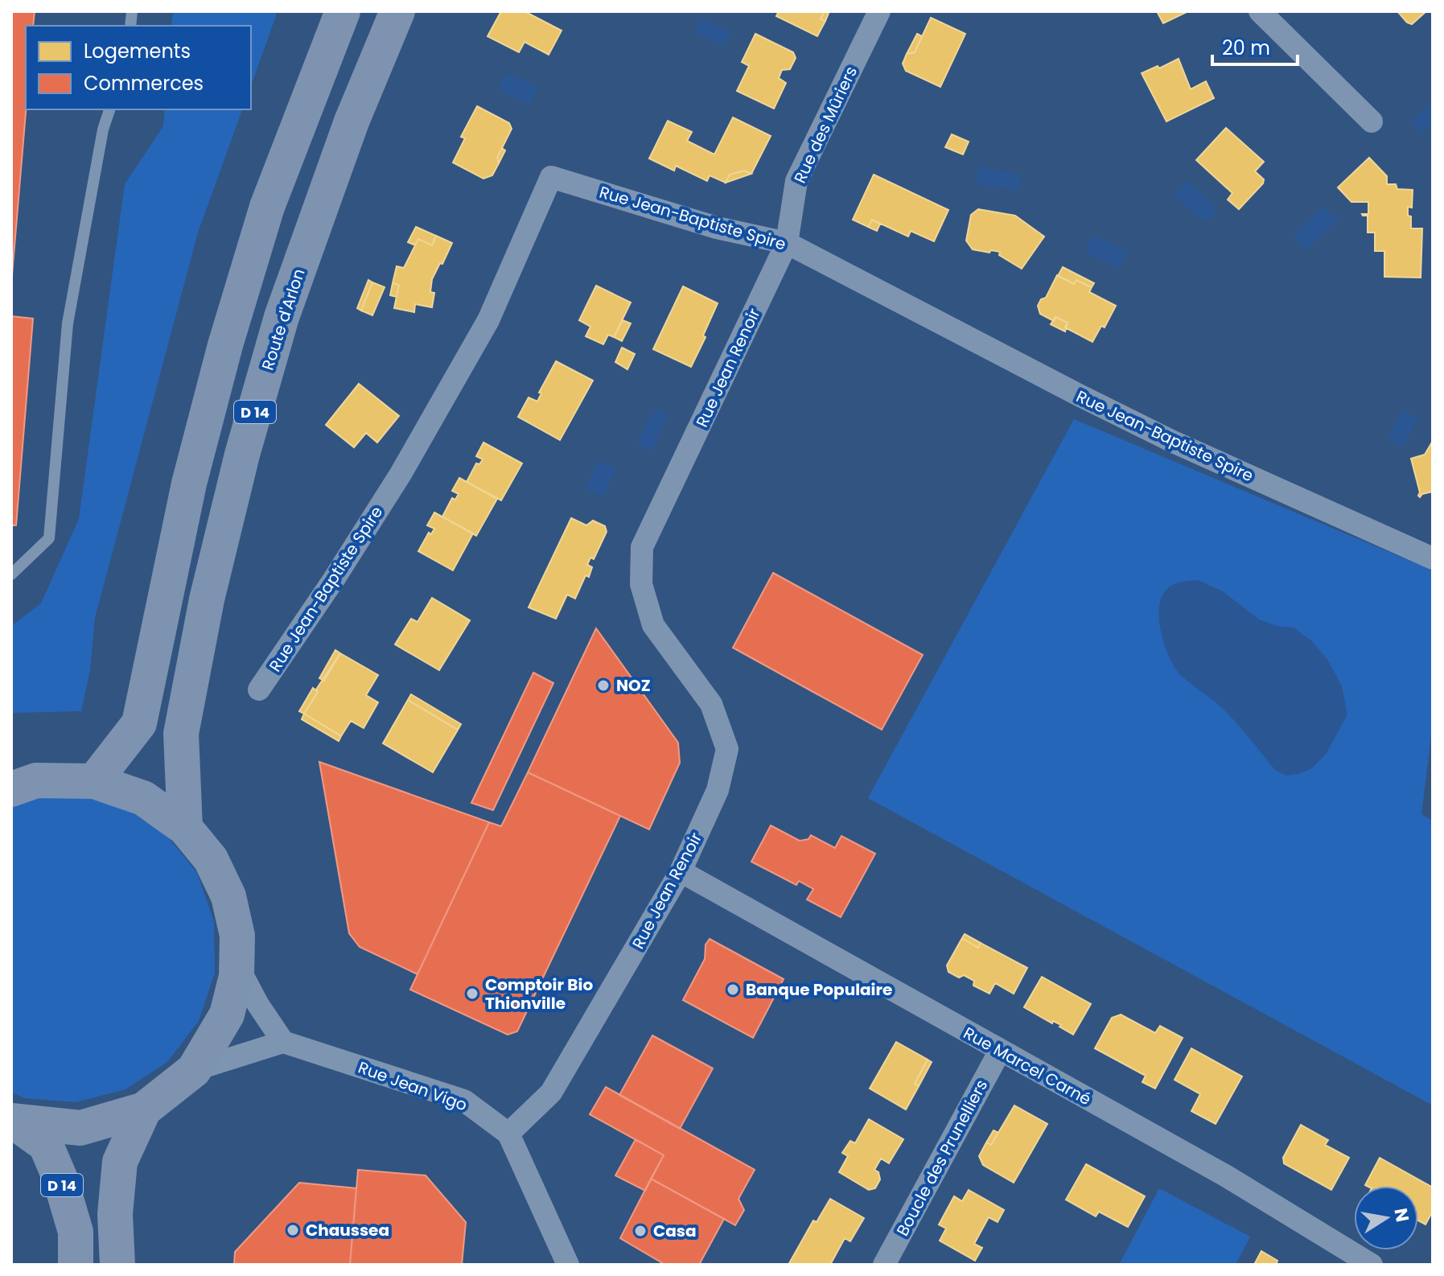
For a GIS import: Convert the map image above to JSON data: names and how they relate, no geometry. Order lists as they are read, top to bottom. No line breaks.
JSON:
{"streets":{"main road":["Route d'Arlon","D 14"],"street":["Rue des Mûriers","Rue Jean-Baptiste Spire","Rue Jean Renoir","Rue Marcel Carné","Rue Jean Vigo","Boucle des Prunelliers"]},"crossings":[["Rue des Mûriers","Rue Jean-Baptiste Spire"],["Rue des Mûriers","Rue Jean Renoir"],["Rue Jean-Baptiste Spire","Rue Jean Renoir"],["Rue Jean Renoir","Rue Marcel Carné"],["Rue Jean Renoir","Rue Jean Vigo"],["Rue Marcel Carné","Boucle des Prunelliers"]],"places":["NOZ","Banque Populaire","Comptoir Bio Thionville","Chaussea","Casa"],"legend":["Logements","Commerces"],"scale_bar":"20 m","north":"right"}
